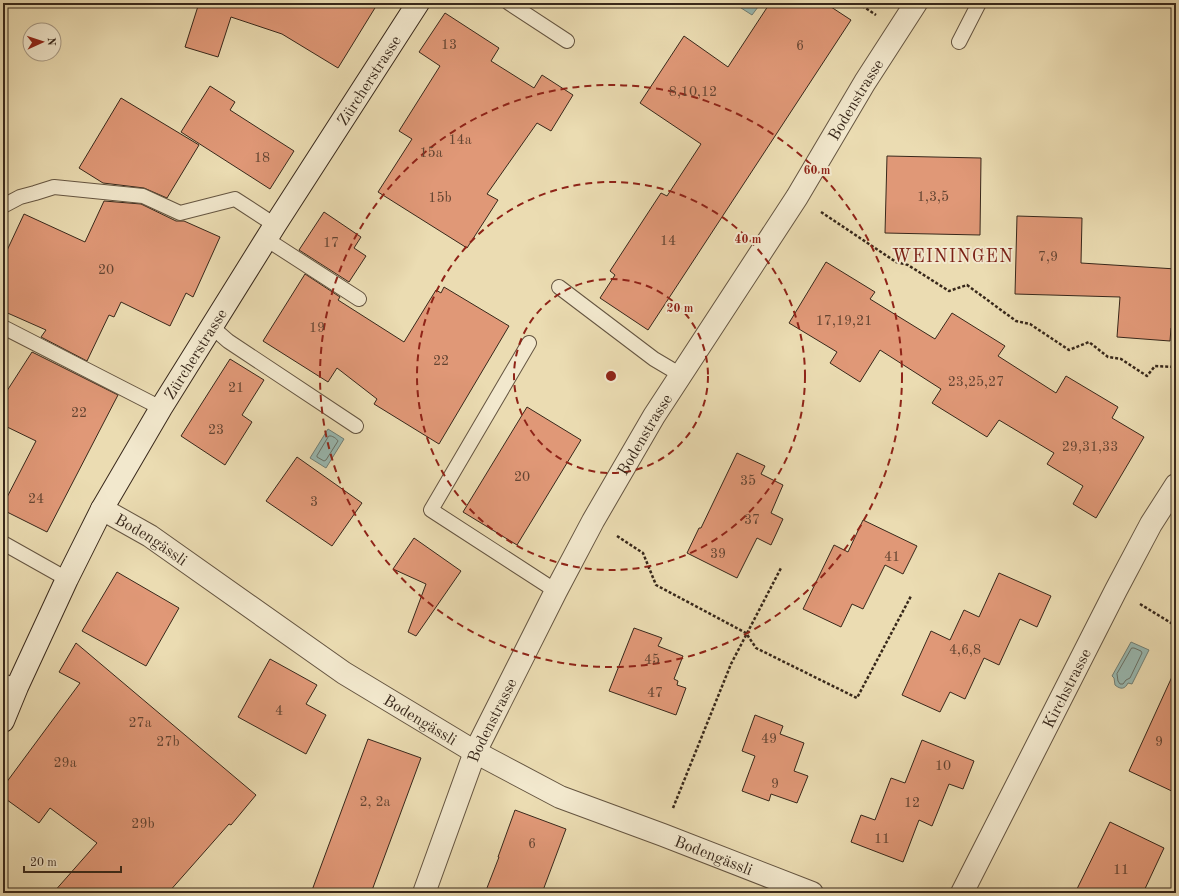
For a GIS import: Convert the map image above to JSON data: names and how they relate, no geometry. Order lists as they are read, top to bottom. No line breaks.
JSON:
{"streets":{"street":["Zürcherstrasse","Bodenstrasse","Bodengässli","Kirchstrasse"]},"crossings":[["Zürcherstrasse","Bodengässli"],["Bodenstrasse","Bodengässli"]],"districts":["WEININGEN"],"house_numbers":["13","6","8,10,12","14a","15a","18","1,3,5","15b","14","17","7,9","20","17,19,21","19","22","23,25,27","21","22","23","29,31,33","20","35","24","3","37","39","41","4,6,8","45","47","4","27a","49","27b","9","29a","10","9","2, 2a","12","29b","11","6","11"],"scale_bar":"20 m","north":"right","rings":["60 m","40 m","20 m"]}
